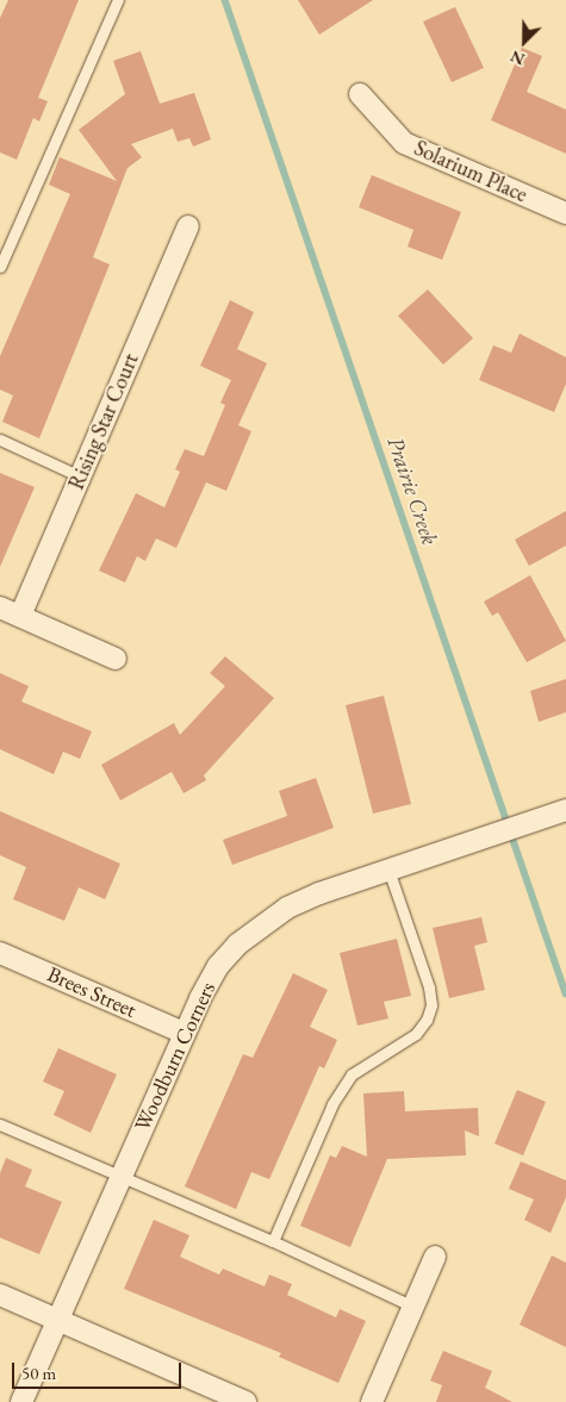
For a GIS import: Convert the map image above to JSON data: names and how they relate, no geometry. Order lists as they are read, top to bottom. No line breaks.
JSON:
{"streets":{"street":["Solarium Place","Rising Star Court","Brees Street","Woodburn Corners"]},"crossings":[["Brees Street","Woodburn Corners"]],"water":["Prairie Creek"],"scale_bar":"50 m","north":"bottom left"}
